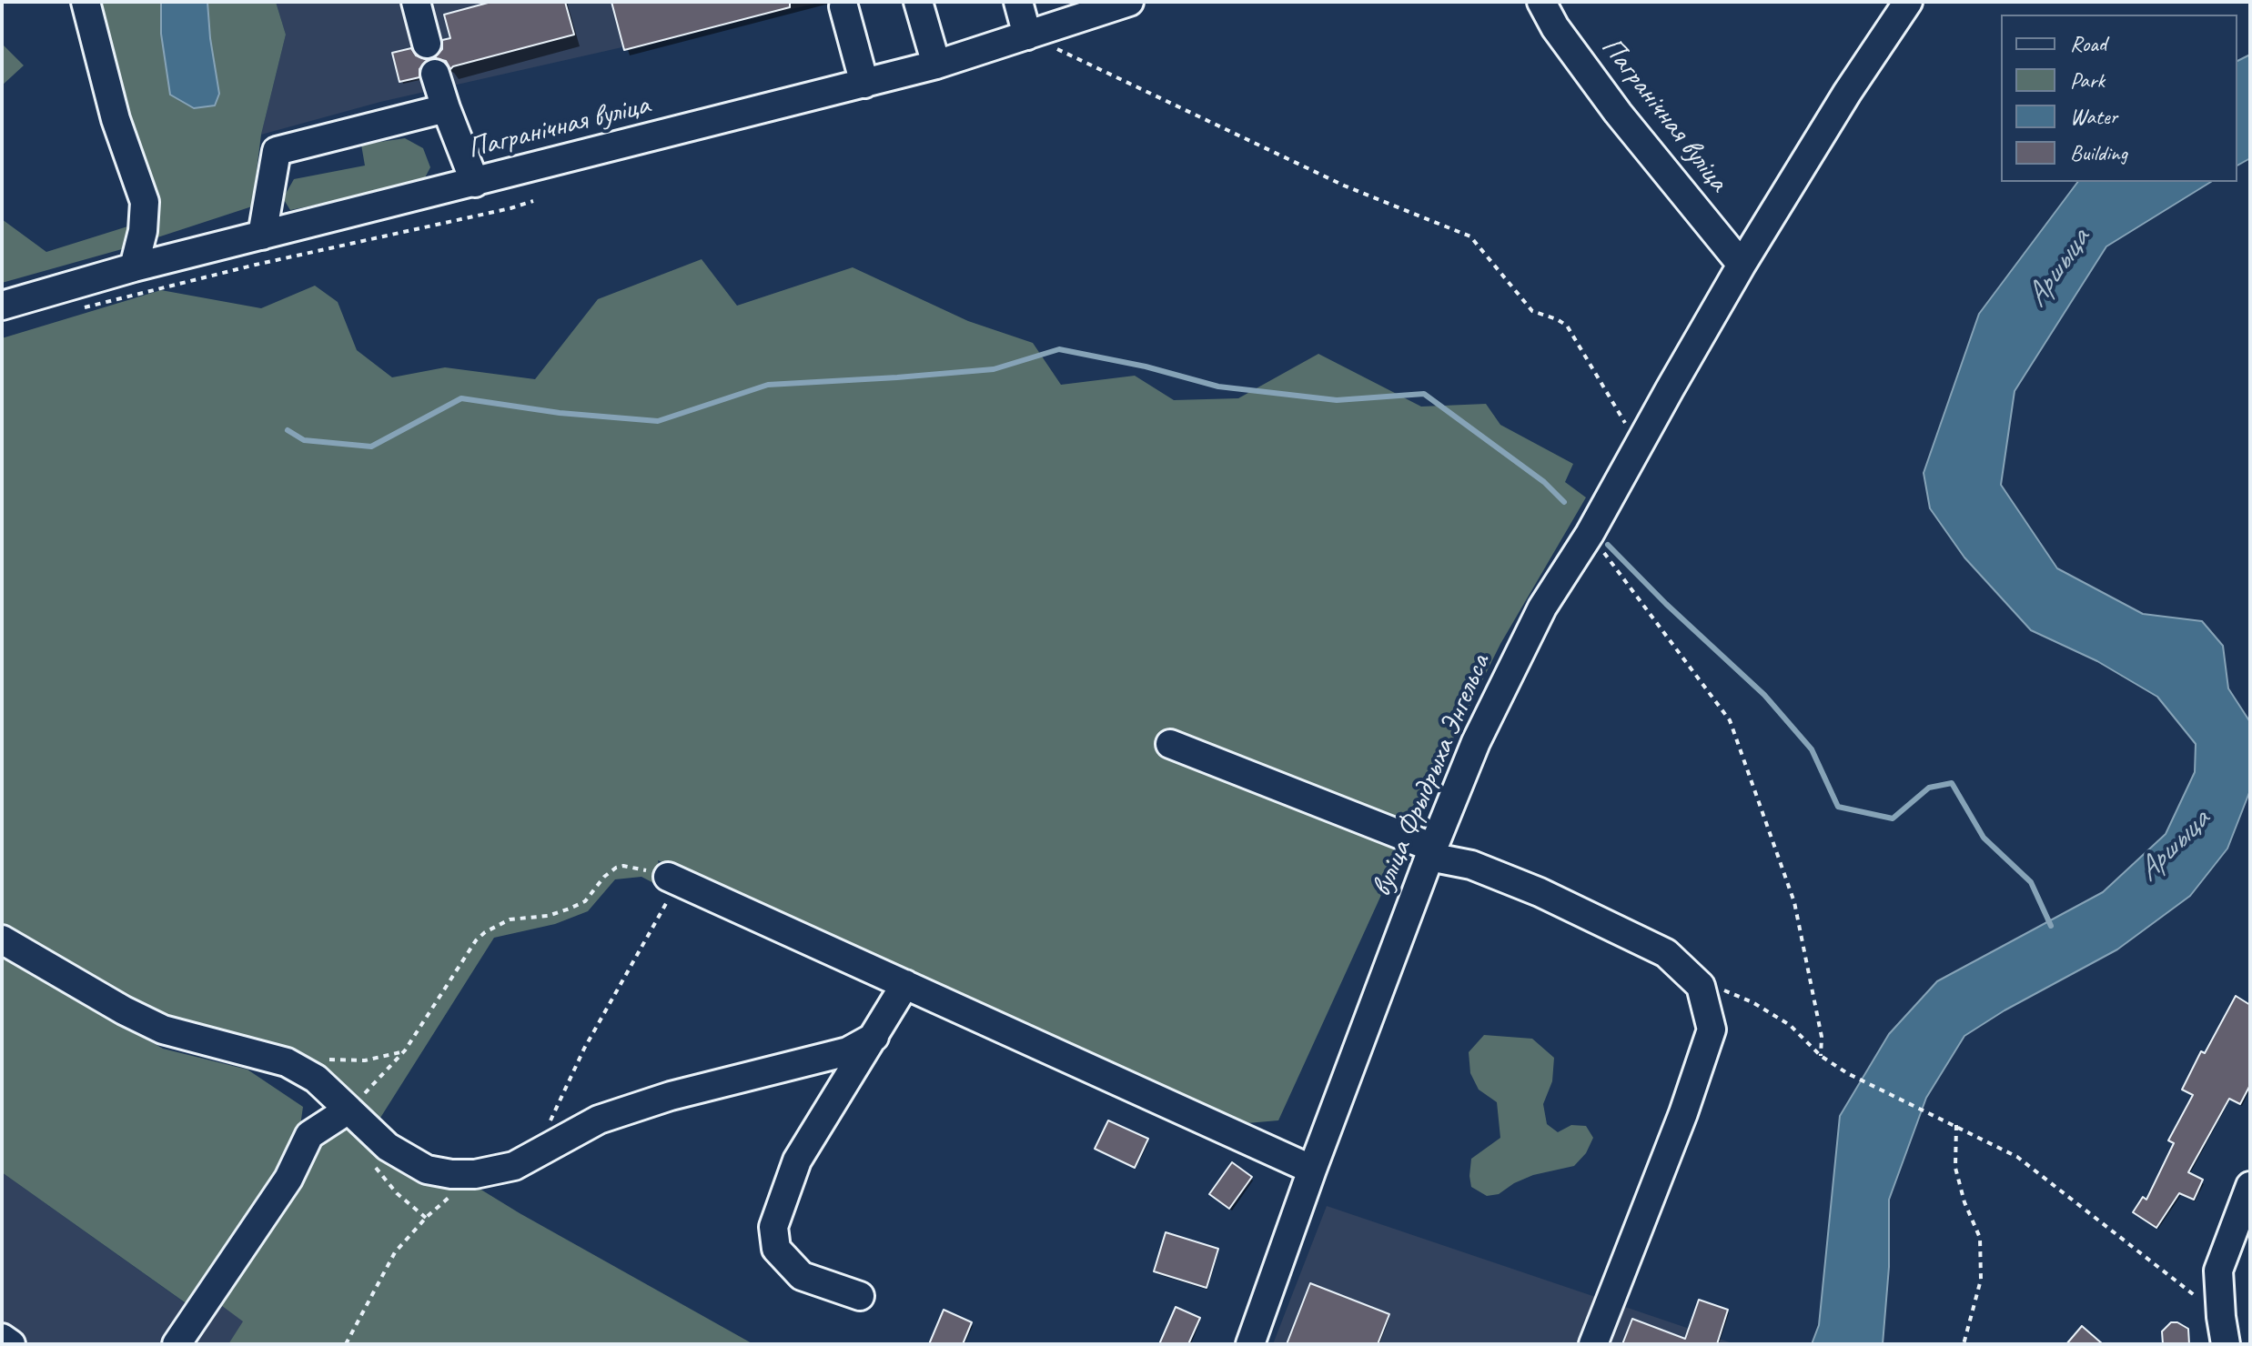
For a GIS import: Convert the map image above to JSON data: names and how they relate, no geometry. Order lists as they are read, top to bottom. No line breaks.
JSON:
{"streets":{"street":["Пагранічная вуліца","вуліца Фрыдрыха Энгельса"]},"crossings":[["Пагранічная вуліца","вуліца Фрыдрыха Энгельса"]],"water":["Аршыца"],"legend":["Road","Park","Water","Building"]}
